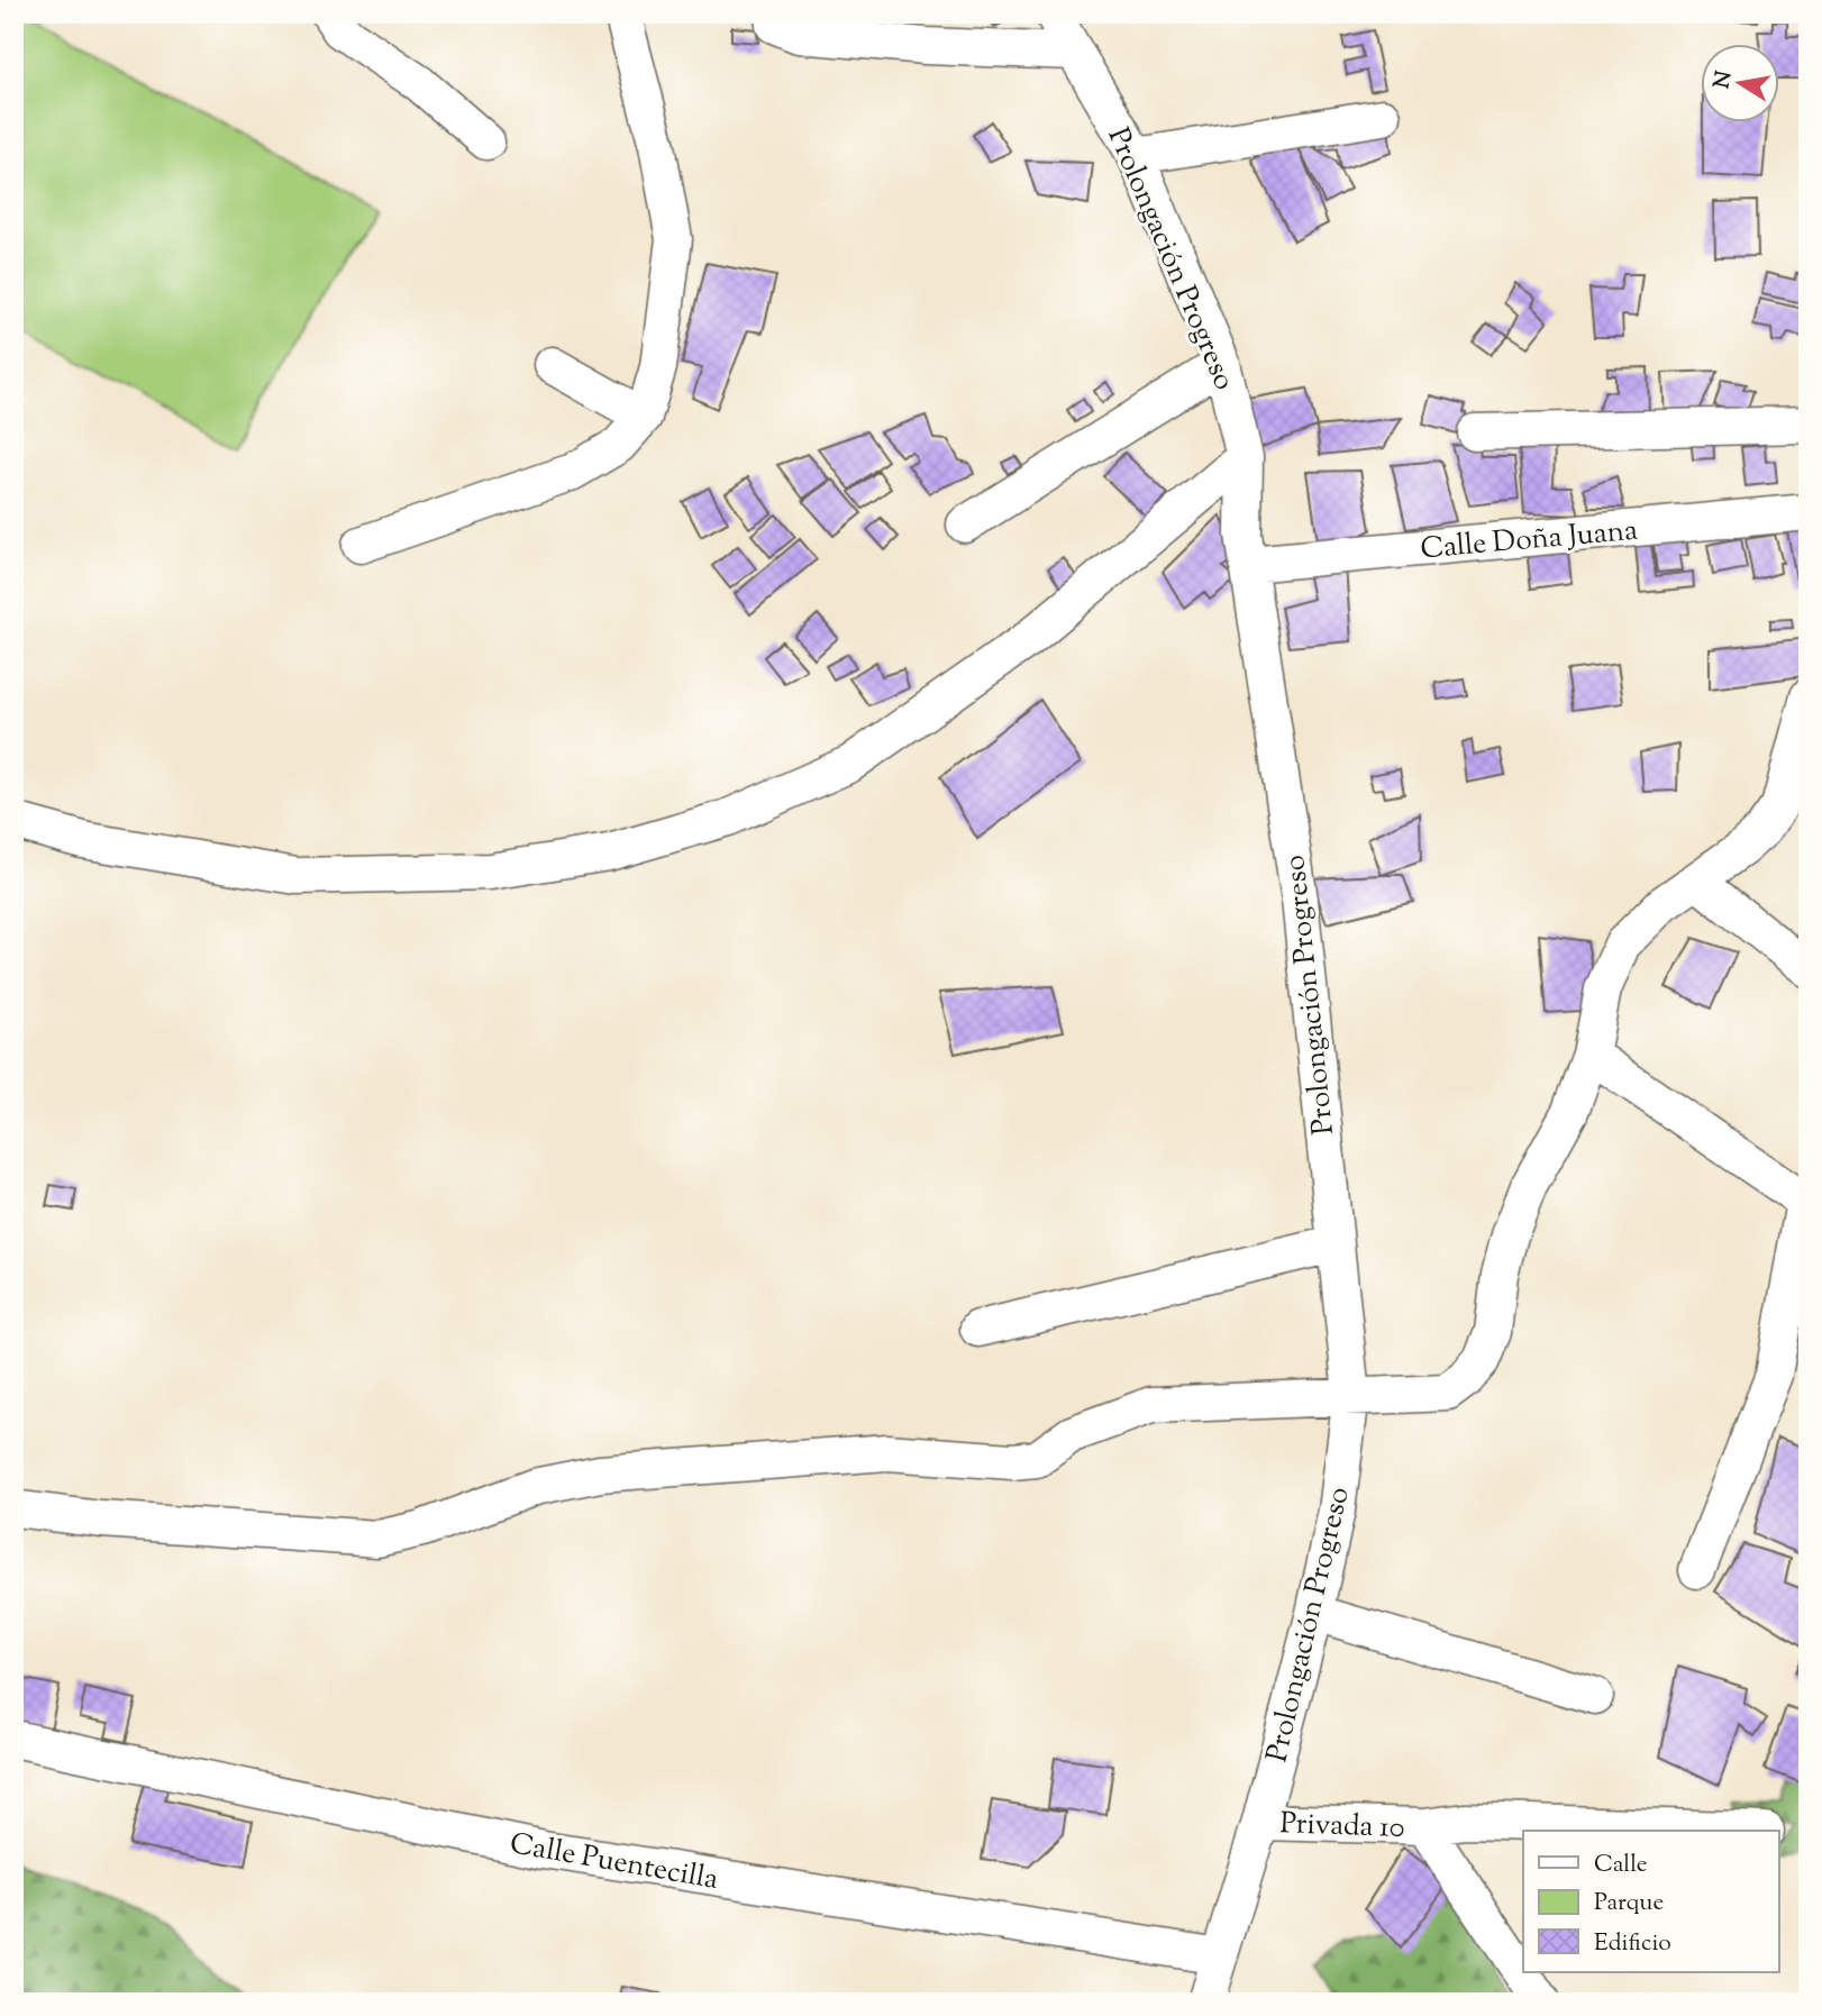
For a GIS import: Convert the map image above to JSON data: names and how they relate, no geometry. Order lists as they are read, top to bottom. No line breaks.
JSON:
{"streets":{"street":["Prolongación Progreso","Calle Doña Juana","Privada 10","Calle Puentecilla"]},"crossings":[["Prolongación Progreso","Calle Doña Juana"],["Prolongación Progreso","Privada 10"],["Prolongación Progreso","Calle Puentecilla"]],"legend":["Calle","Parque","Edificio"],"north":"left"}
